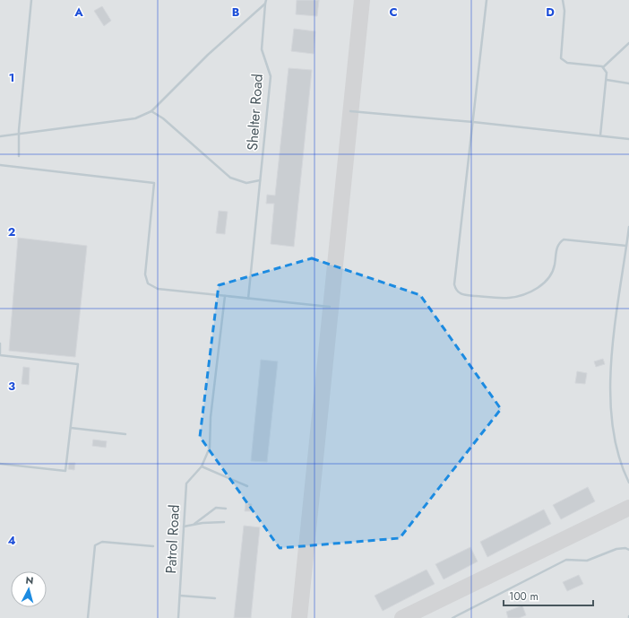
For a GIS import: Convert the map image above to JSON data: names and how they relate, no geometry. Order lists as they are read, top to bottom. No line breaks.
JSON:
{"streets":{"lane":["Shelter Road","Patrol Road"]},"scale_bar":"100 m","north":"top","grid":{"columns":["A","B","C","D"],"rows":["1","2","3","4"]}}
